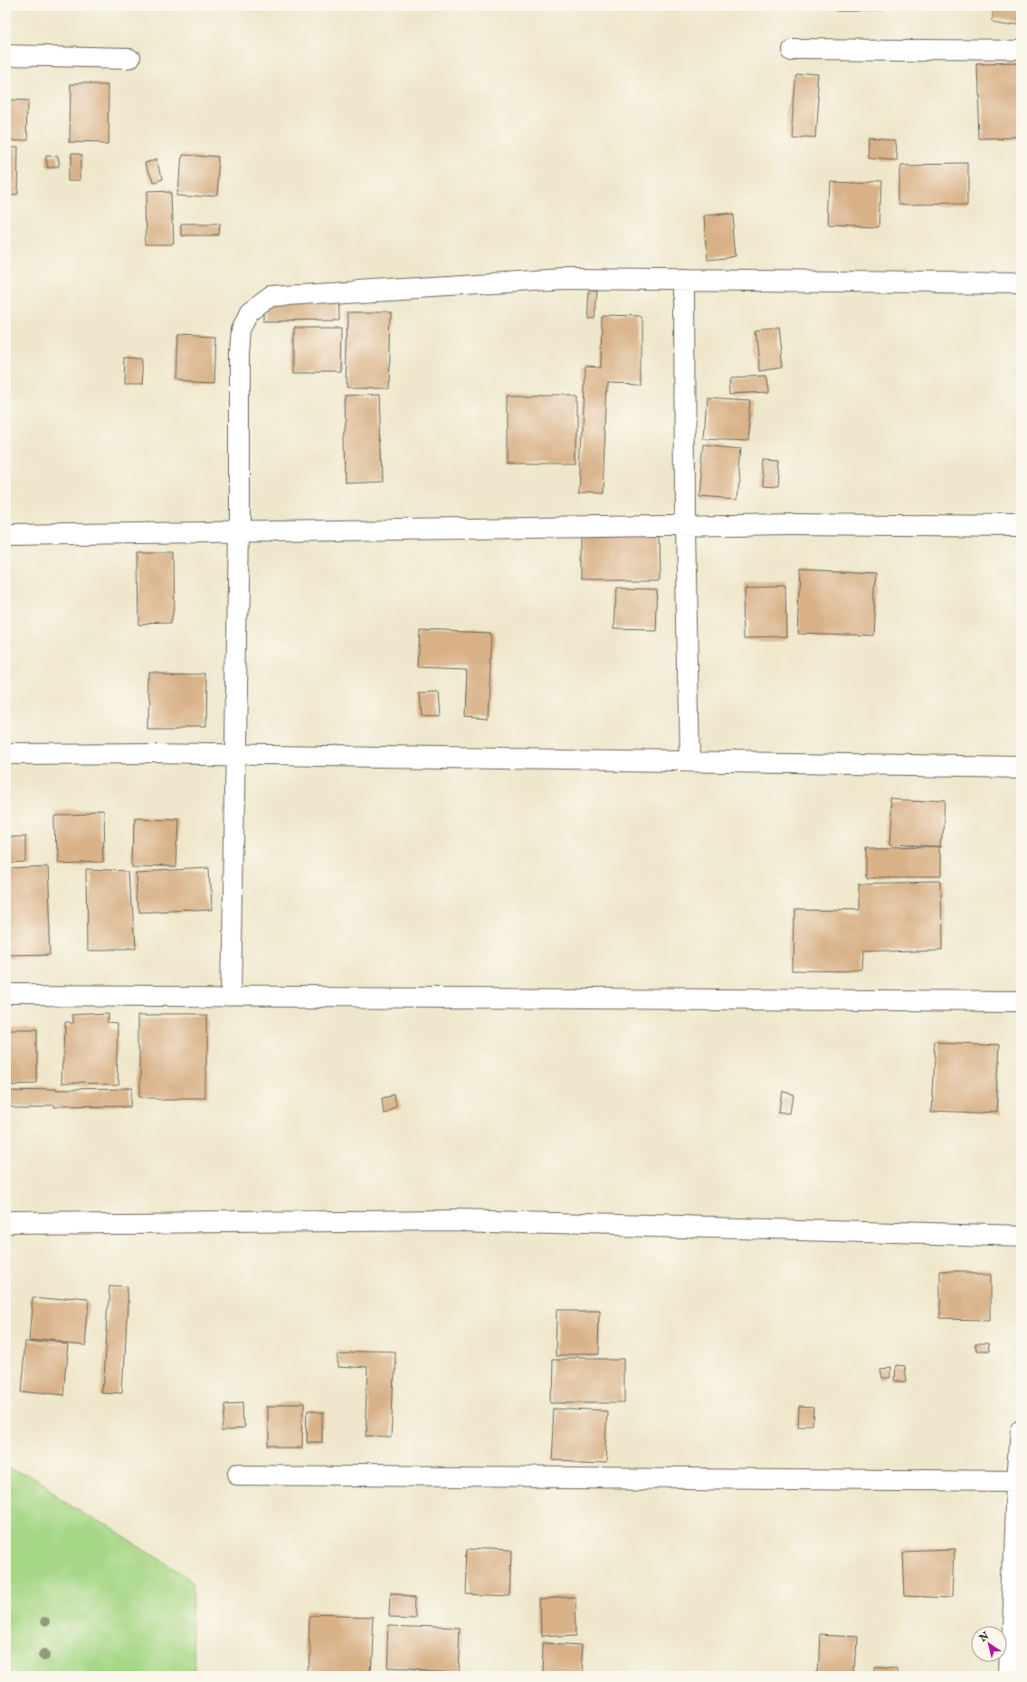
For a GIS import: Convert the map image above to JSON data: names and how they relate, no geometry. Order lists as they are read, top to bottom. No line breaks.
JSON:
{"north":"top left"}
